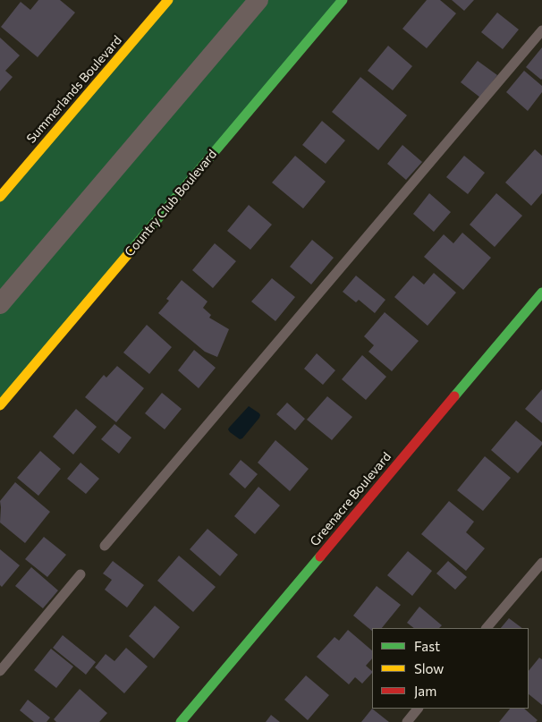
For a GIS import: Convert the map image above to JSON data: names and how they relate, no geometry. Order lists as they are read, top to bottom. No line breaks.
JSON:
{"streets":{"street":["Summerlands Boulevard","Country Club Boulevard","Greenacre Boulevard"]},"legend":["Fast","Slow","Jam"]}
